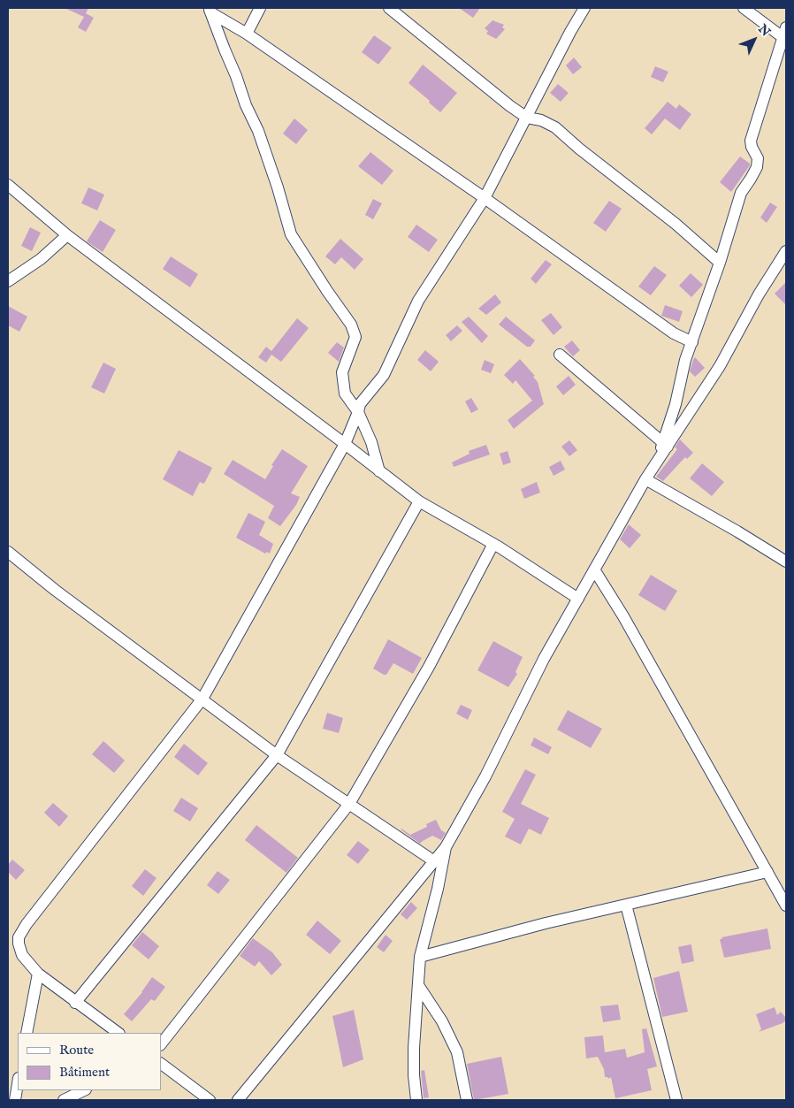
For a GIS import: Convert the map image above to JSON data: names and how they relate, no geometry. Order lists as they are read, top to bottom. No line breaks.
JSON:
{"legend":["Route","Bâtiment"],"north":"top right"}
